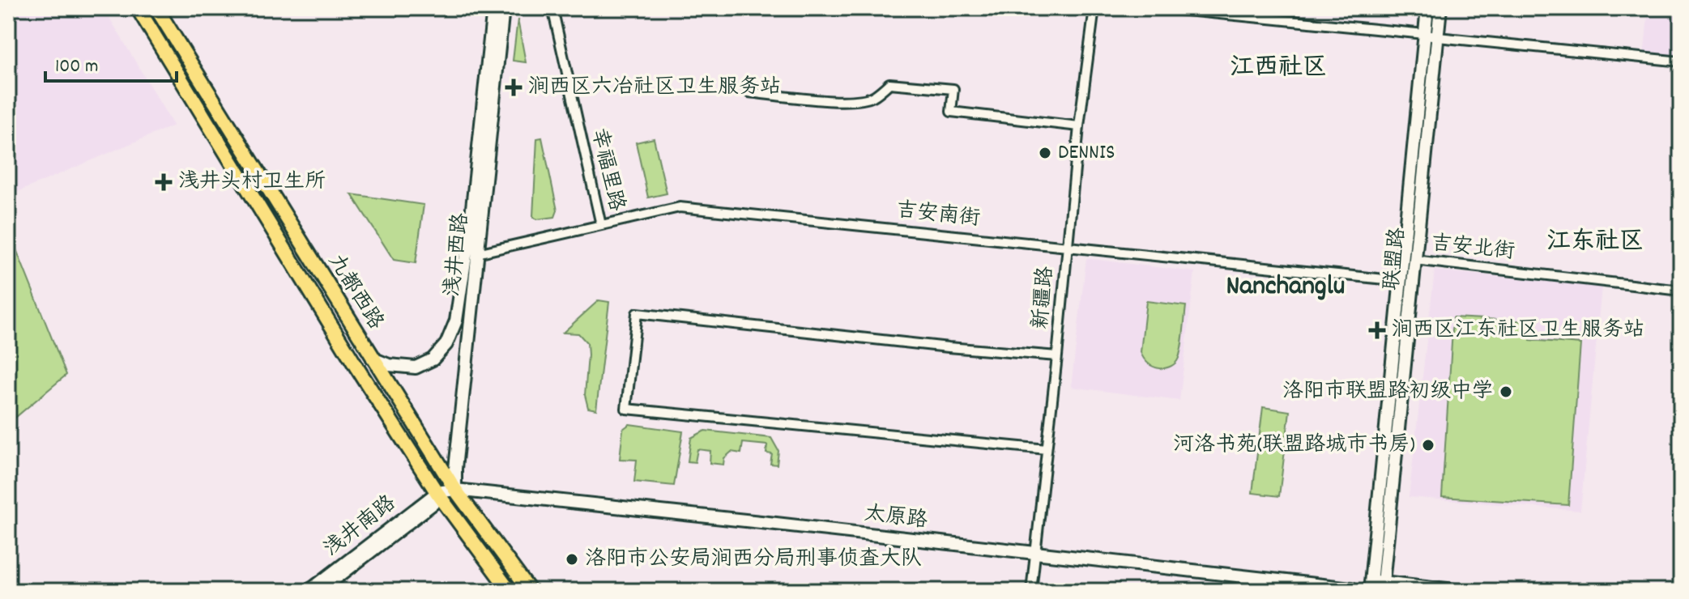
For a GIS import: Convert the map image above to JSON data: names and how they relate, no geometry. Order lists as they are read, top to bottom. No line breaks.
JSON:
{"streets":{"main road":["浅井西路","联盟路","九都西路","太原路"],"street":["幸福里路","吉安南街","吉安北街","新疆路","浅井南路"]},"crossings":[["幸福里路","吉安南街"],["吉安南街","浅井西路"],["吉安南街","联盟路"],["吉安南街","新疆路"],["吉安北街","联盟路"],["浅井西路","九都西路"],["浅井西路","太原路"],["联盟路","太原路"],["九都西路","太原路"],["九都西路","浅井南路"],["新疆路","太原路"],["太原路","浅井南路"]],"districts":["江西社区","江东社区","Nanchanglu"],"places":{"health":["涧西区六冶社区卫生服务站","浅井头村卫生所","涧西区江东社区卫生服务站"],"other":["DENNIS","洛阳市联盟路初级中学","河洛书苑(联盟路城市书房)","洛阳市公安局涧西分局刑事侦查大队"]},"scale_bar":"100 m"}
